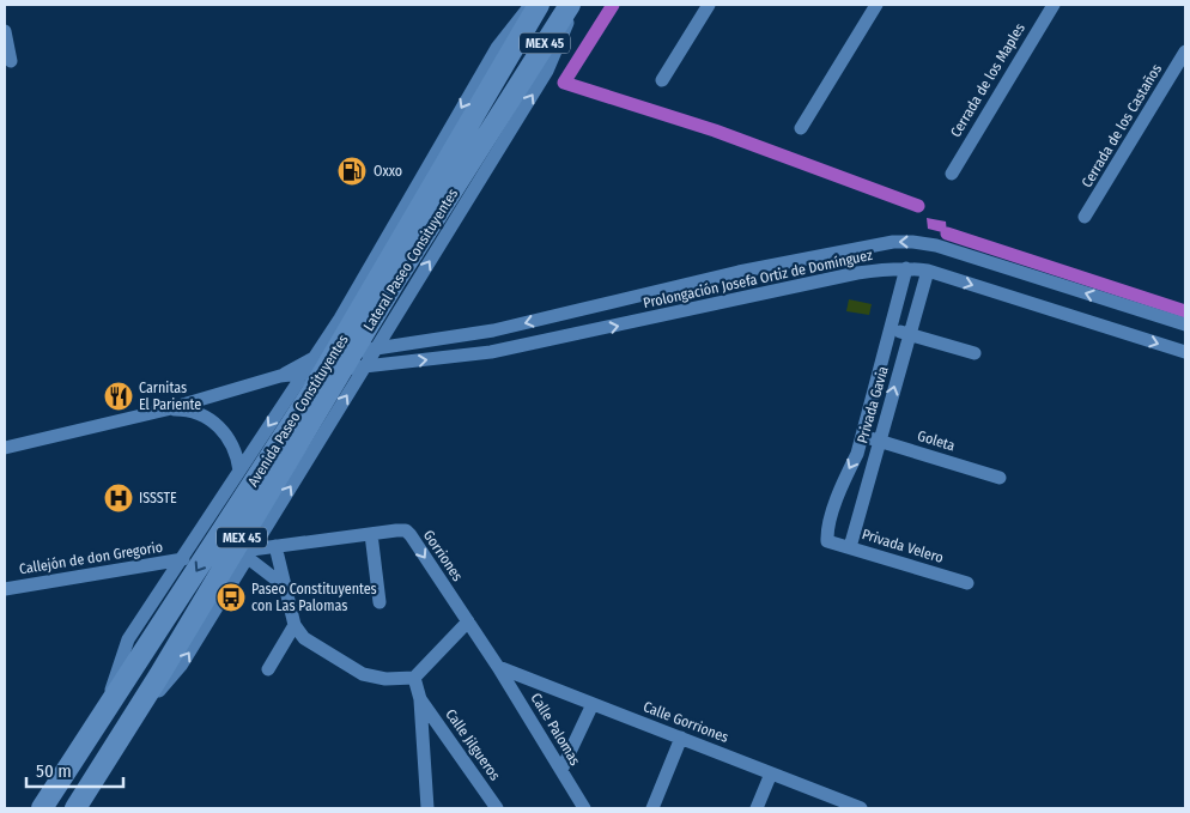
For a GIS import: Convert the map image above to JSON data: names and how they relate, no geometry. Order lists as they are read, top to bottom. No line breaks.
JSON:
{"streets":{"highway":["MEX 45","Avenida Paseo Constituyentes"],"street":["Cerrada de los Maples","Cerrada de los Castaños","Lateral Paseo Consituyentes","Prolongación Josefa Ortiz de Domínguez","Privada Gavia","Goleta","Privada Velero","Gorriones","Callejón de don Gregorio","Calle Gorriones","Calle Palomas","Calle Jilgueros"]},"crossings":[["Lateral Paseo Consituyentes","Prolongación Josefa Ortiz de Domínguez"],["Lateral Paseo Consituyentes","Avenida Paseo Constituyentes"],["Lateral Paseo Consituyentes","Gorriones"],["Lateral Paseo Consituyentes","Callejón de don Gregorio"],["Prolongación Josefa Ortiz de Domínguez","Privada Gavia"],["Privada Gavia","Goleta"],["Privada Gavia","Privada Velero"],["Gorriones","Calle Gorriones"],["Gorriones","Calle Palomas"],["Calle Gorriones","Calle Palomas"]],"one_way":["Gorriones"],"places":{"fuel station":["Oxxo"],"restaurant":["Carnitas El Pariente"],"hospital":["ISSSTE"],"bus stop":["Paseo Constituyentes con Las Palomas"]},"scale_bar":"50 m"}
